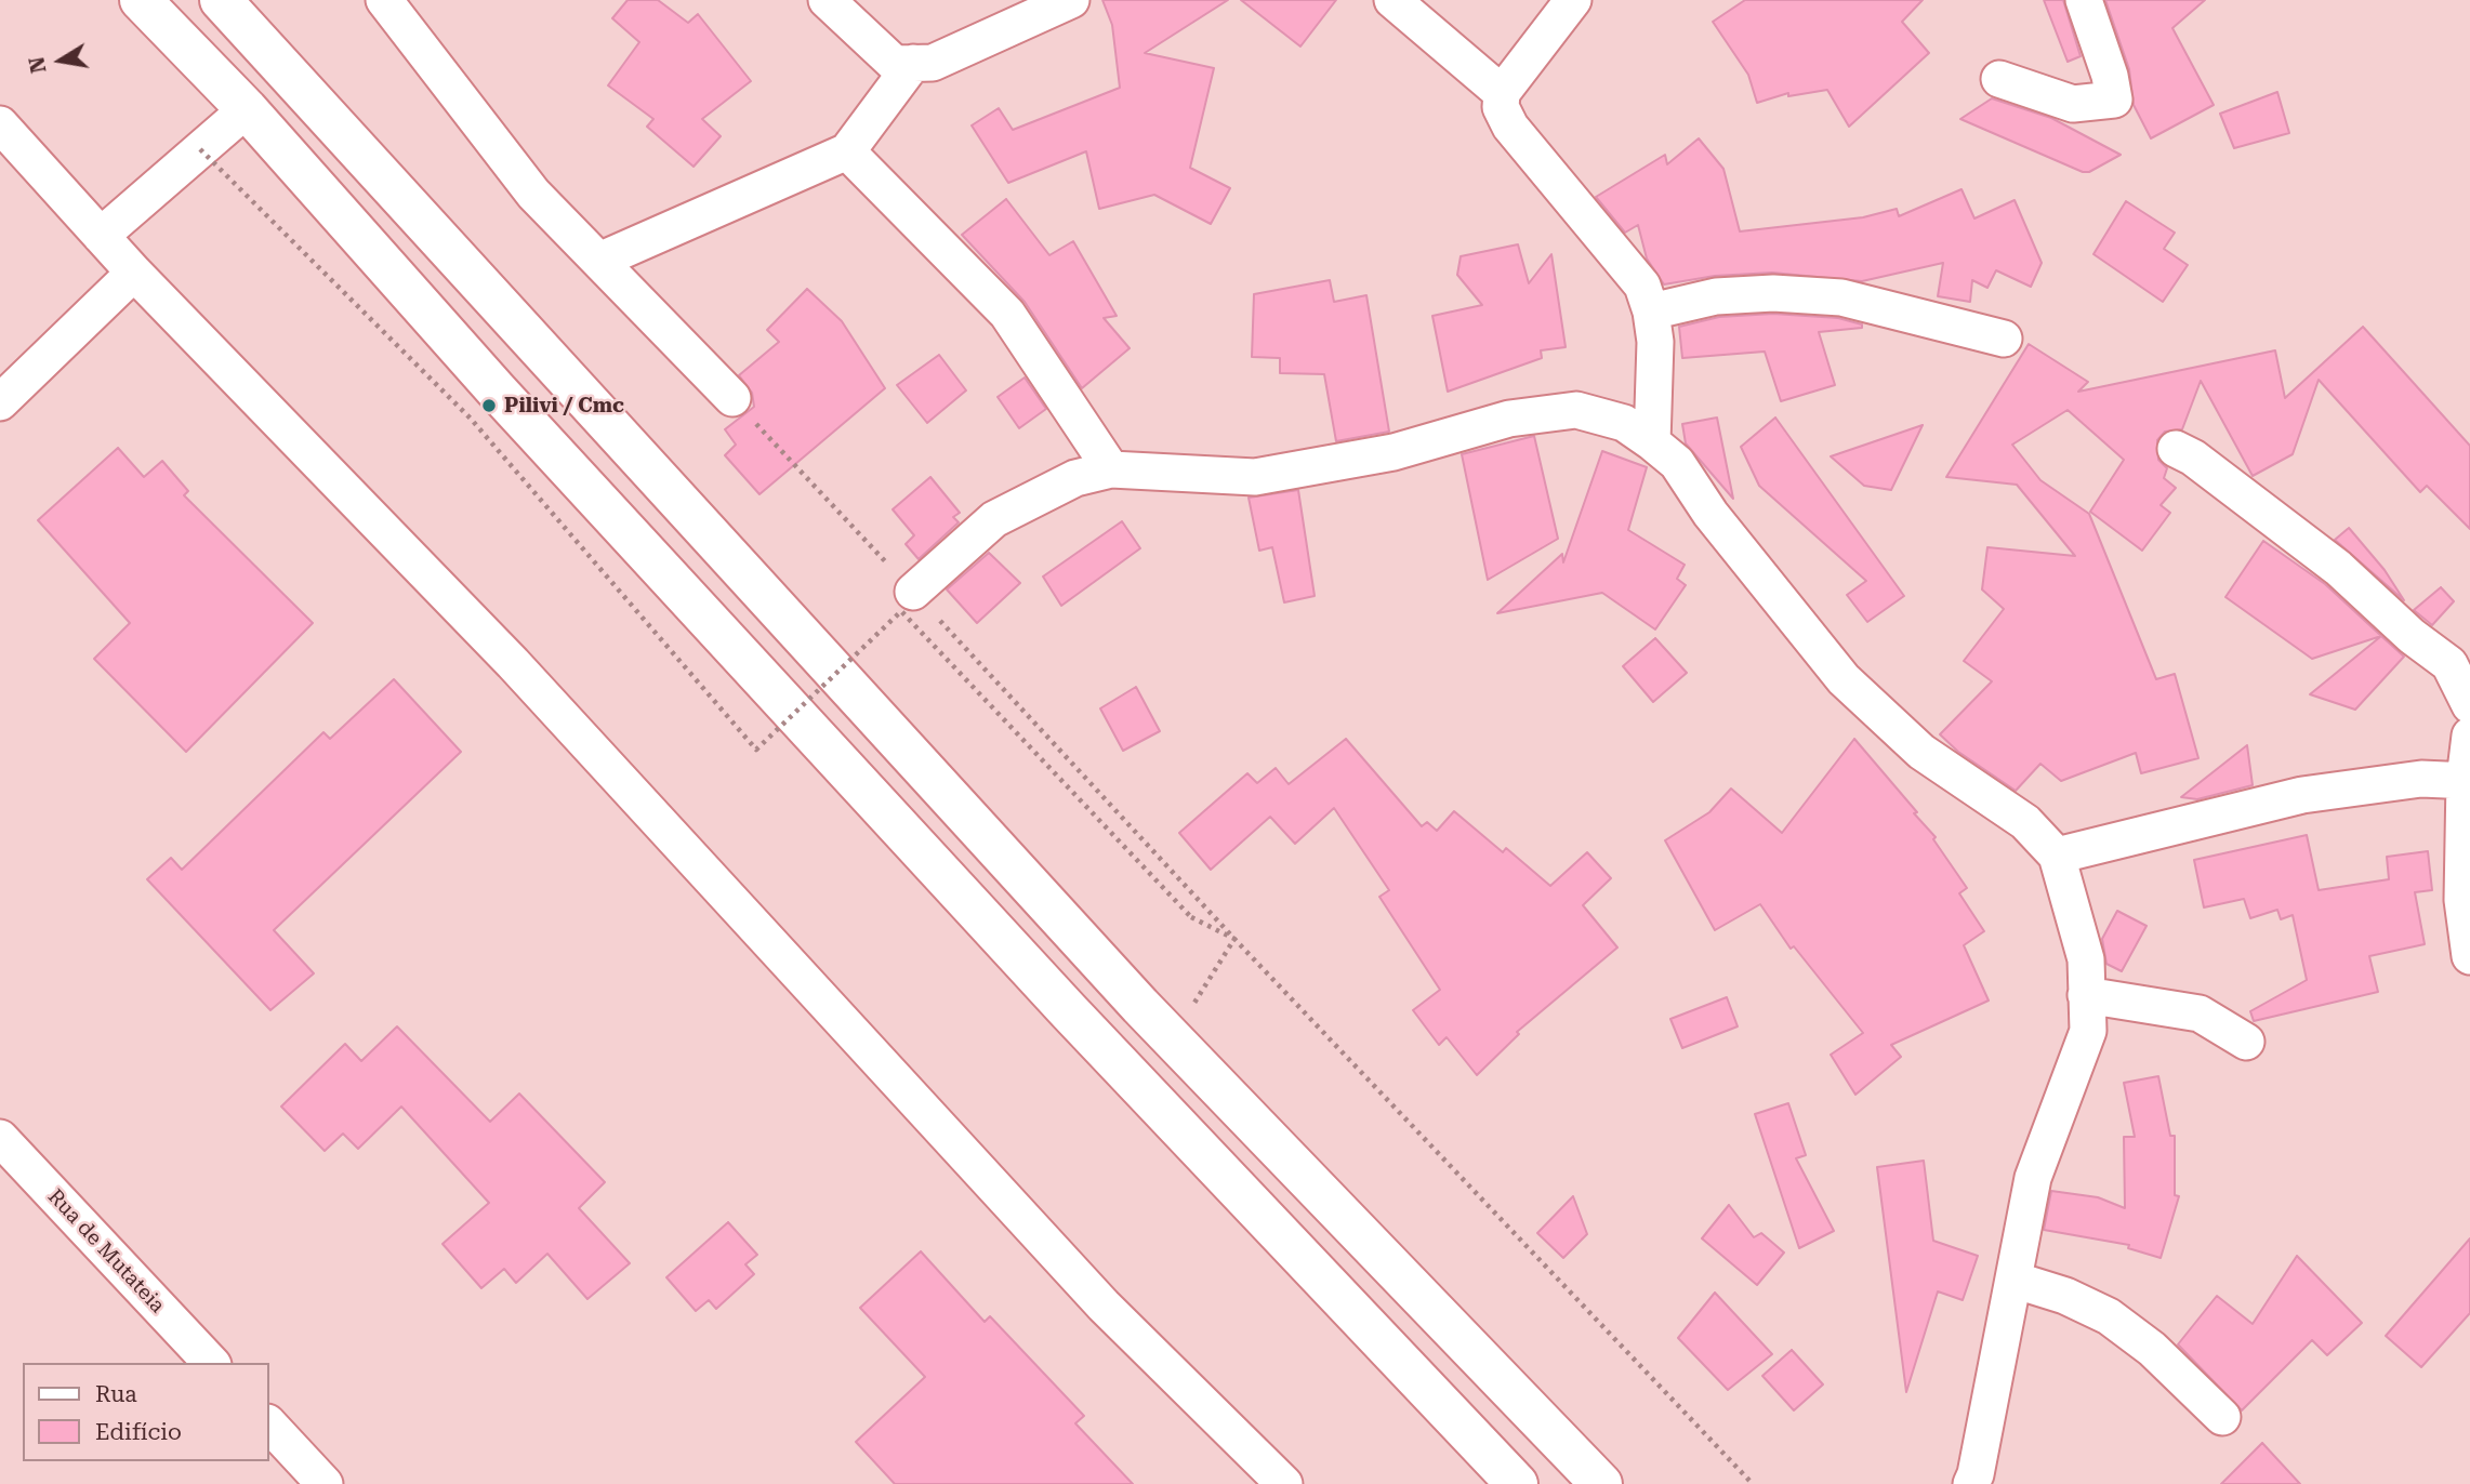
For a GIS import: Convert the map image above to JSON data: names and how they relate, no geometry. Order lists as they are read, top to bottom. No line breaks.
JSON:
{"streets":{"street":["Rua de Mutateia"]},"places":["Pilivi / Cmc"],"legend":["Rua","Edifício"],"north":"left"}
